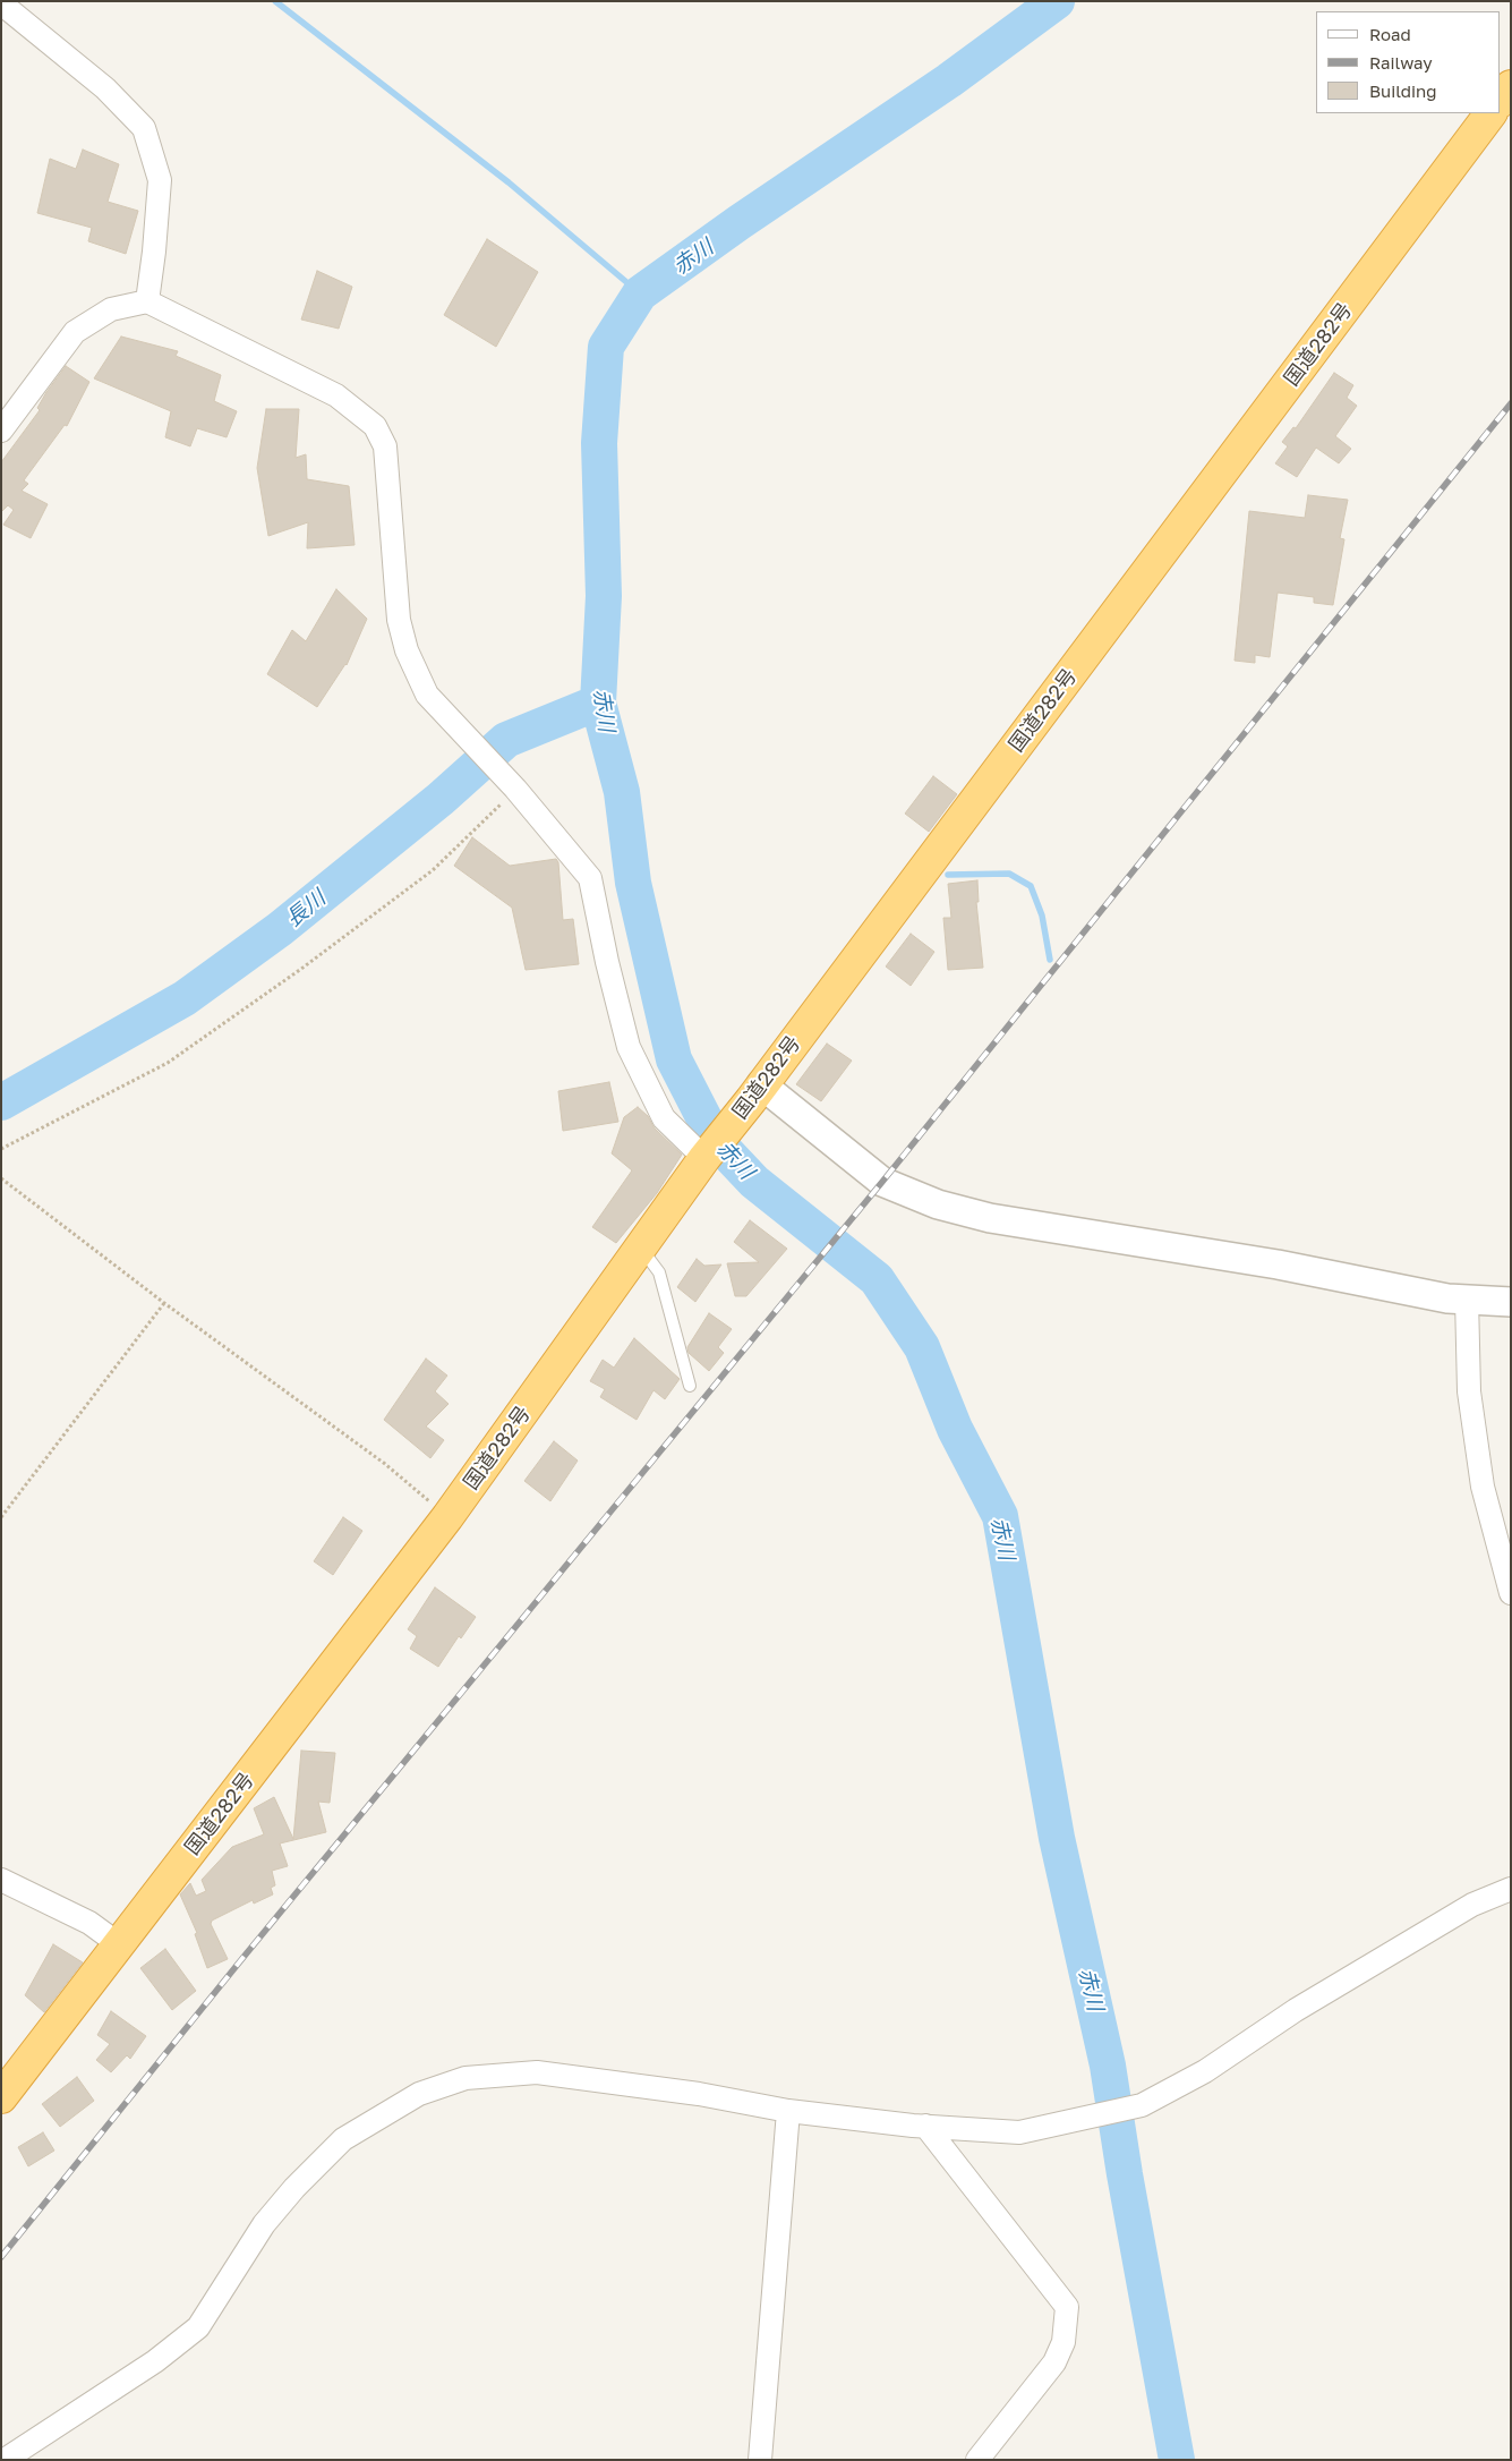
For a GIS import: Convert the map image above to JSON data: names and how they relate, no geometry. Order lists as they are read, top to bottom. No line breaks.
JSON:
{"streets":{"highway":["国道282号"]},"water":["赤川","長川"],"legend":["Road","Railway","Building"]}
